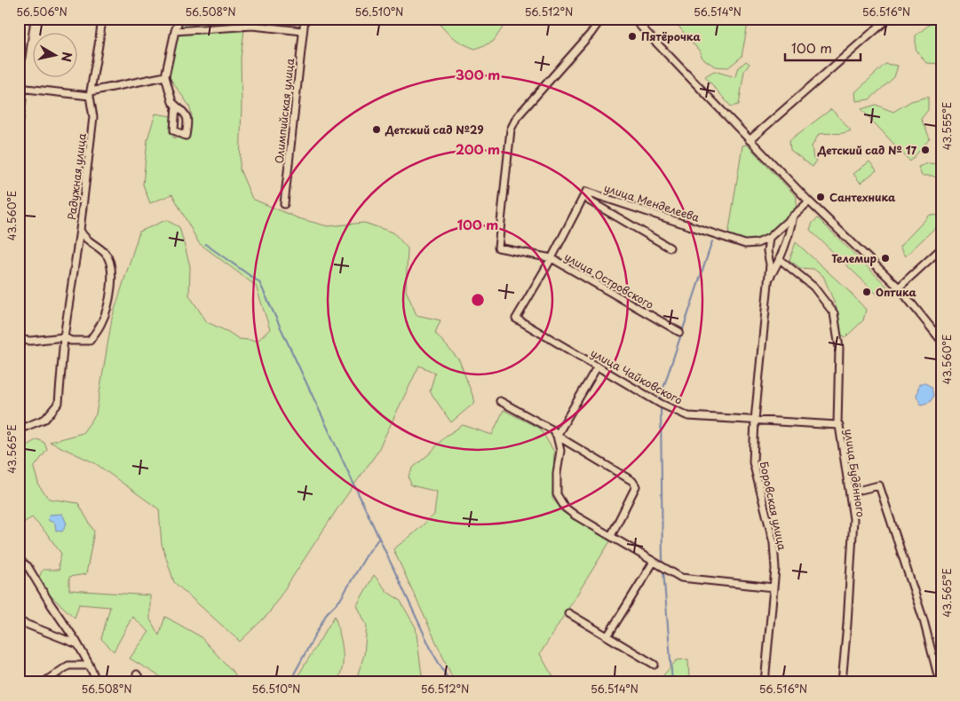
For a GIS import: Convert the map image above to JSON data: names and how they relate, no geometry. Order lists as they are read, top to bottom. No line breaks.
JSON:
{"streets":{"street":["Олимпийская улица","Радужная улица","улица Менделеева","улица Островского","улица Чайковского","улица Будённого","Боровская улица"]},"crossings":[["улица Островского","улица Чайковского"],["улица Чайковского","улица Будённого"],["улица Чайковского","Боровская улица"],["улица Будённого","Боровская улица"]],"places":["Пятёрочка","Детский сад №29","Детский сад № 17","Сантехника","Телемир","Оптика"],"scale_bar":"100 m","north":"right","coordinates":["56.506°N","56.508°N","56.510°N","56.512°N","56.514°N","56.516°N","43.555°E","43.560°E","43.565°E"],"rings":["300 m","200 m","100 m"]}
